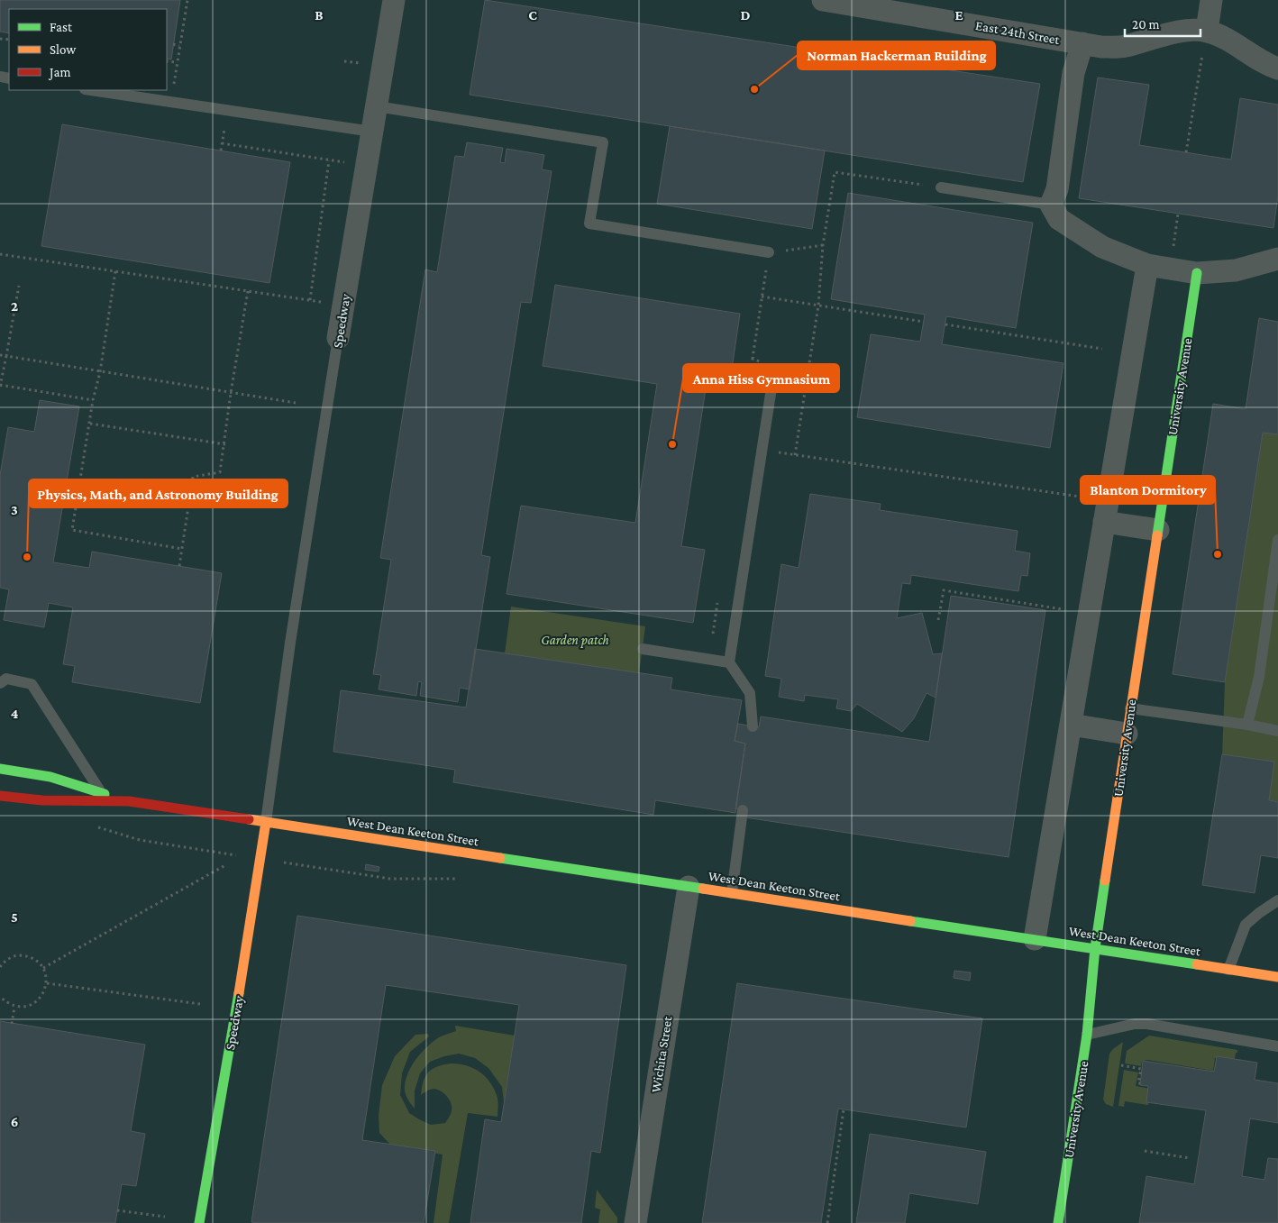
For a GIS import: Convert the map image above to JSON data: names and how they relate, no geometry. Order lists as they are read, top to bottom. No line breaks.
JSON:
{"streets":{"main road":["Speedway","University Avenue","West Dean Keeton Street"],"street":["East 24th Street","Wichita Street"]},"crossings":[["Speedway","West Dean Keeton Street"],["University Avenue","West Dean Keeton Street"],["West Dean Keeton Street","Wichita Street"]],"parks":["Garden patch"],"places":["Norman Hackerman Building","Anna Hiss Gymnasium","Blanton Dormitory","Physics, Math, and Astronomy Building"],"legend":["Fast","Slow","Jam"],"scale_bar":"20 m","grid":{"columns":["B","C","D","E"],"rows":["2","3","4","5","6"]}}
